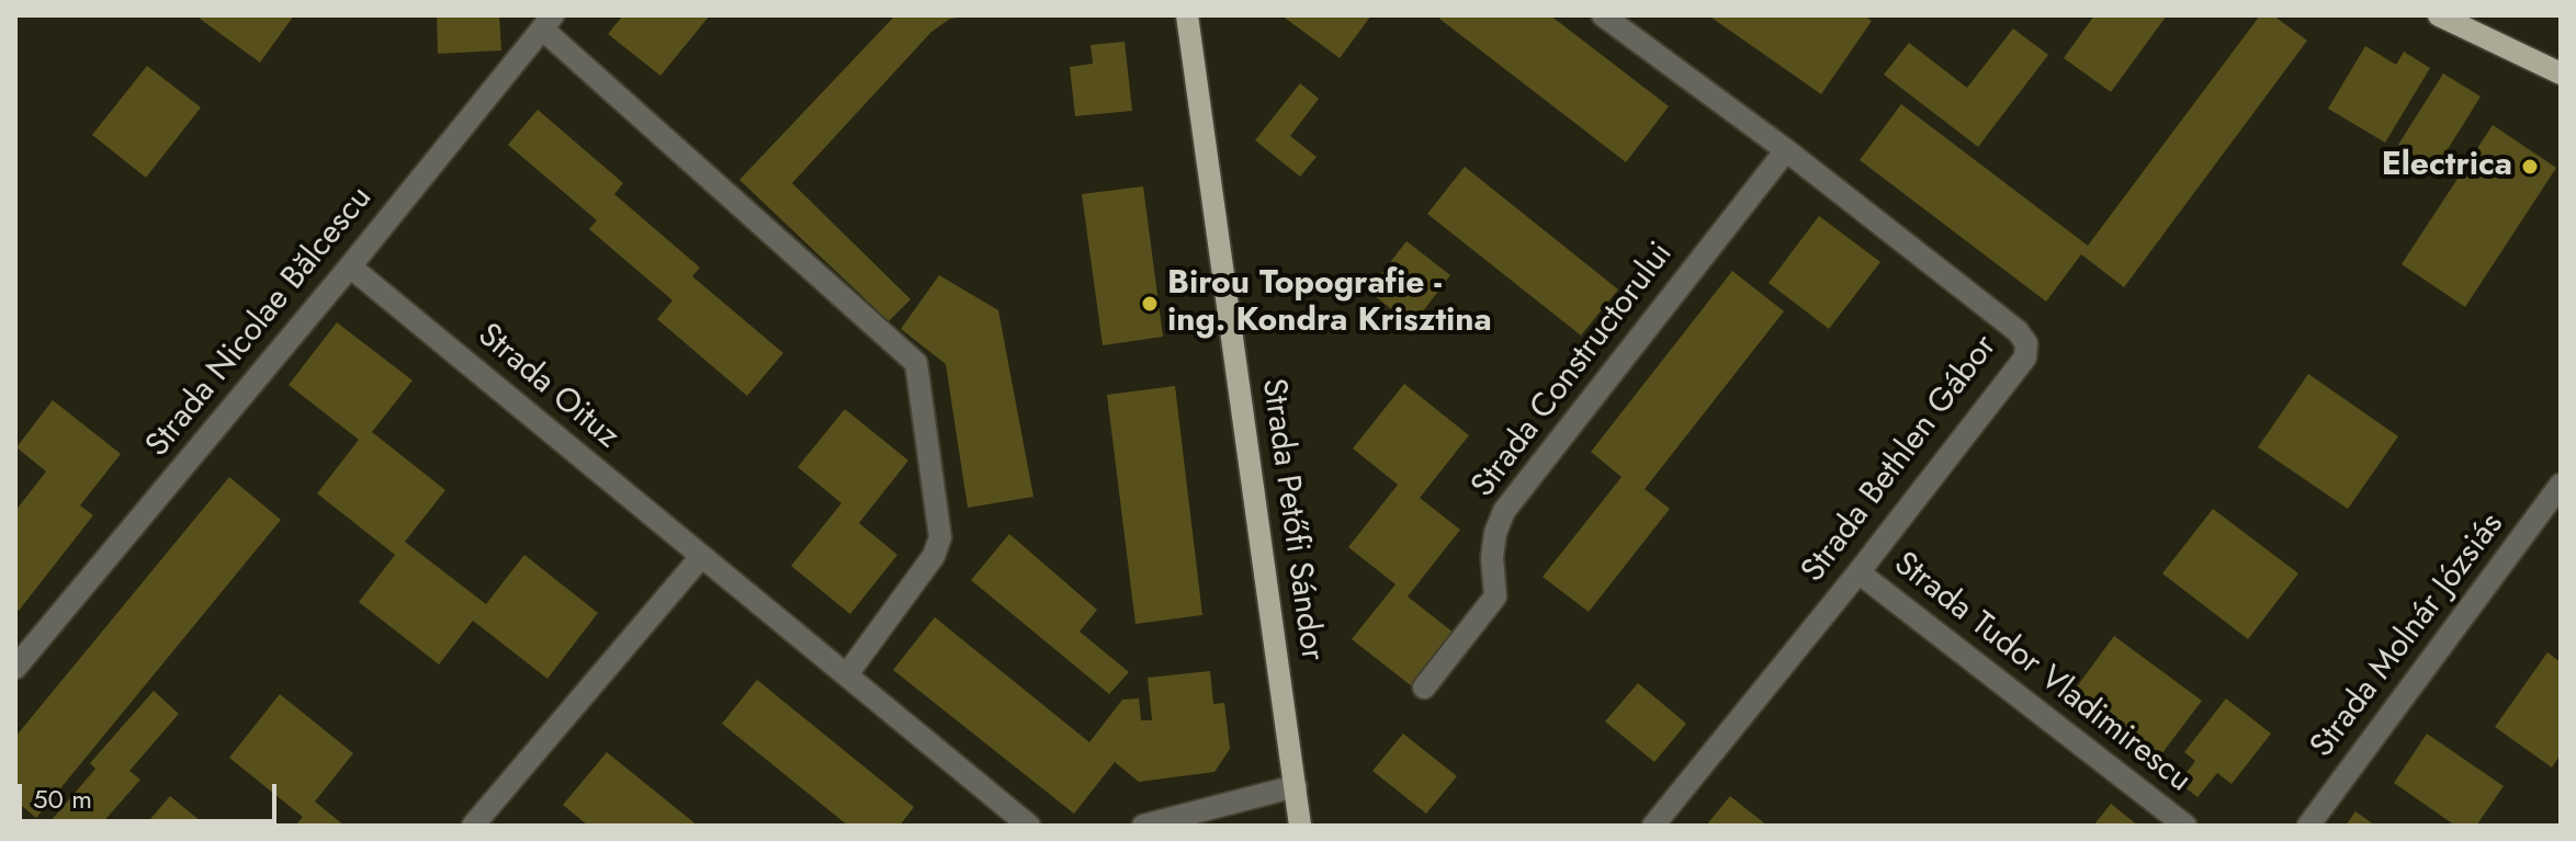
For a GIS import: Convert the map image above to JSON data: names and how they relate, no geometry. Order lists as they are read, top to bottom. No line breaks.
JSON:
{"streets":{"main road":["Strada Petőfi Sándor"],"street":["Strada Nicolae Bălcescu","Strada Constructorului","Strada Oituz","Strada Bethlen Gábor","Strada Molnár Józsiás","Strada Tudor Vladimirescu"]},"crossings":[["Strada Nicolae Bălcescu","Strada Oituz"],["Strada Constructorului","Strada Bethlen Gábor"],["Strada Bethlen Gábor","Strada Tudor Vladimirescu"]],"places":["Electrica","Birou Topografie - ing. Kondra Krisztina"],"scale_bar":"50 m"}
